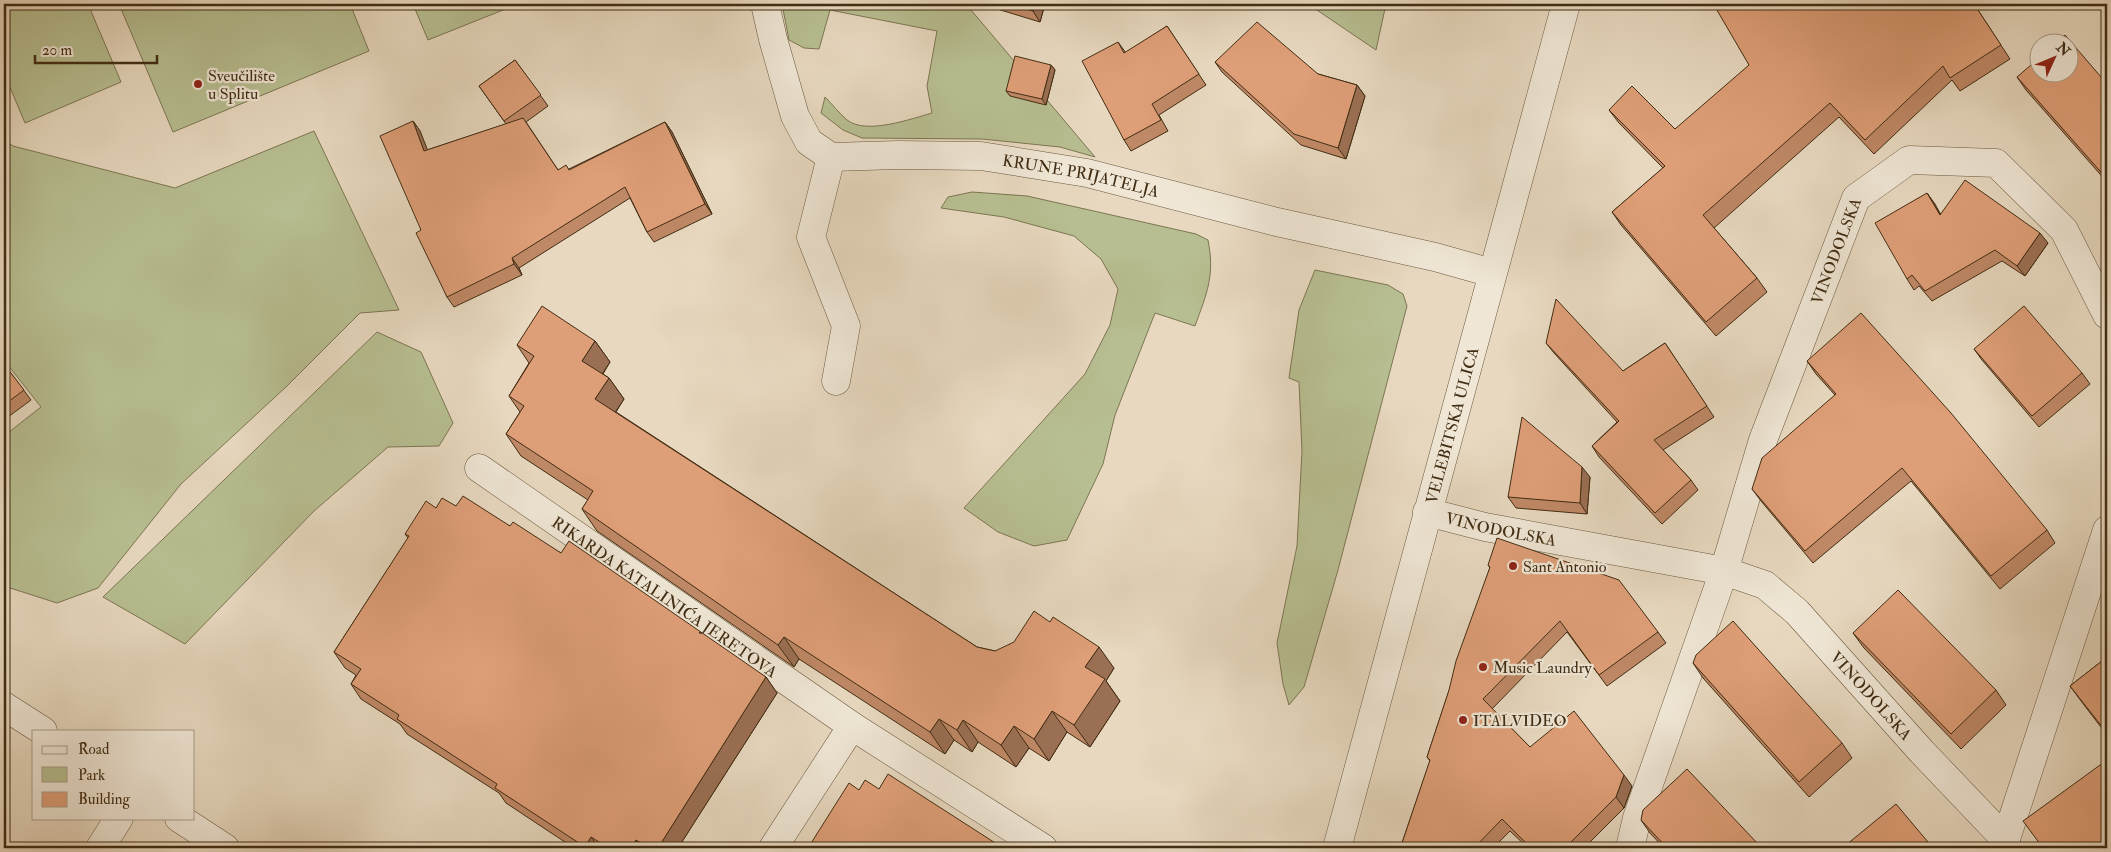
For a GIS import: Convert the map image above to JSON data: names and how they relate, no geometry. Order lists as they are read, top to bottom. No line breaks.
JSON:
{"streets":{"street":["KRUNE PRIJATELJA","VINODOLSKA","VELEBITSKA ULICA","RIKARDA KATALINIĆA JERETOVA"]},"crossings":[["KRUNE PRIJATELJA","VELEBITSKA ULICA"],["VINODOLSKA","VELEBITSKA ULICA"]],"places":["Sveučilište u Splitu","Sant Antonio","Music Laundry","ITALVIDEO"],"legend":["Road","Park","Building"],"scale_bar":"20 m","north":"top right"}
